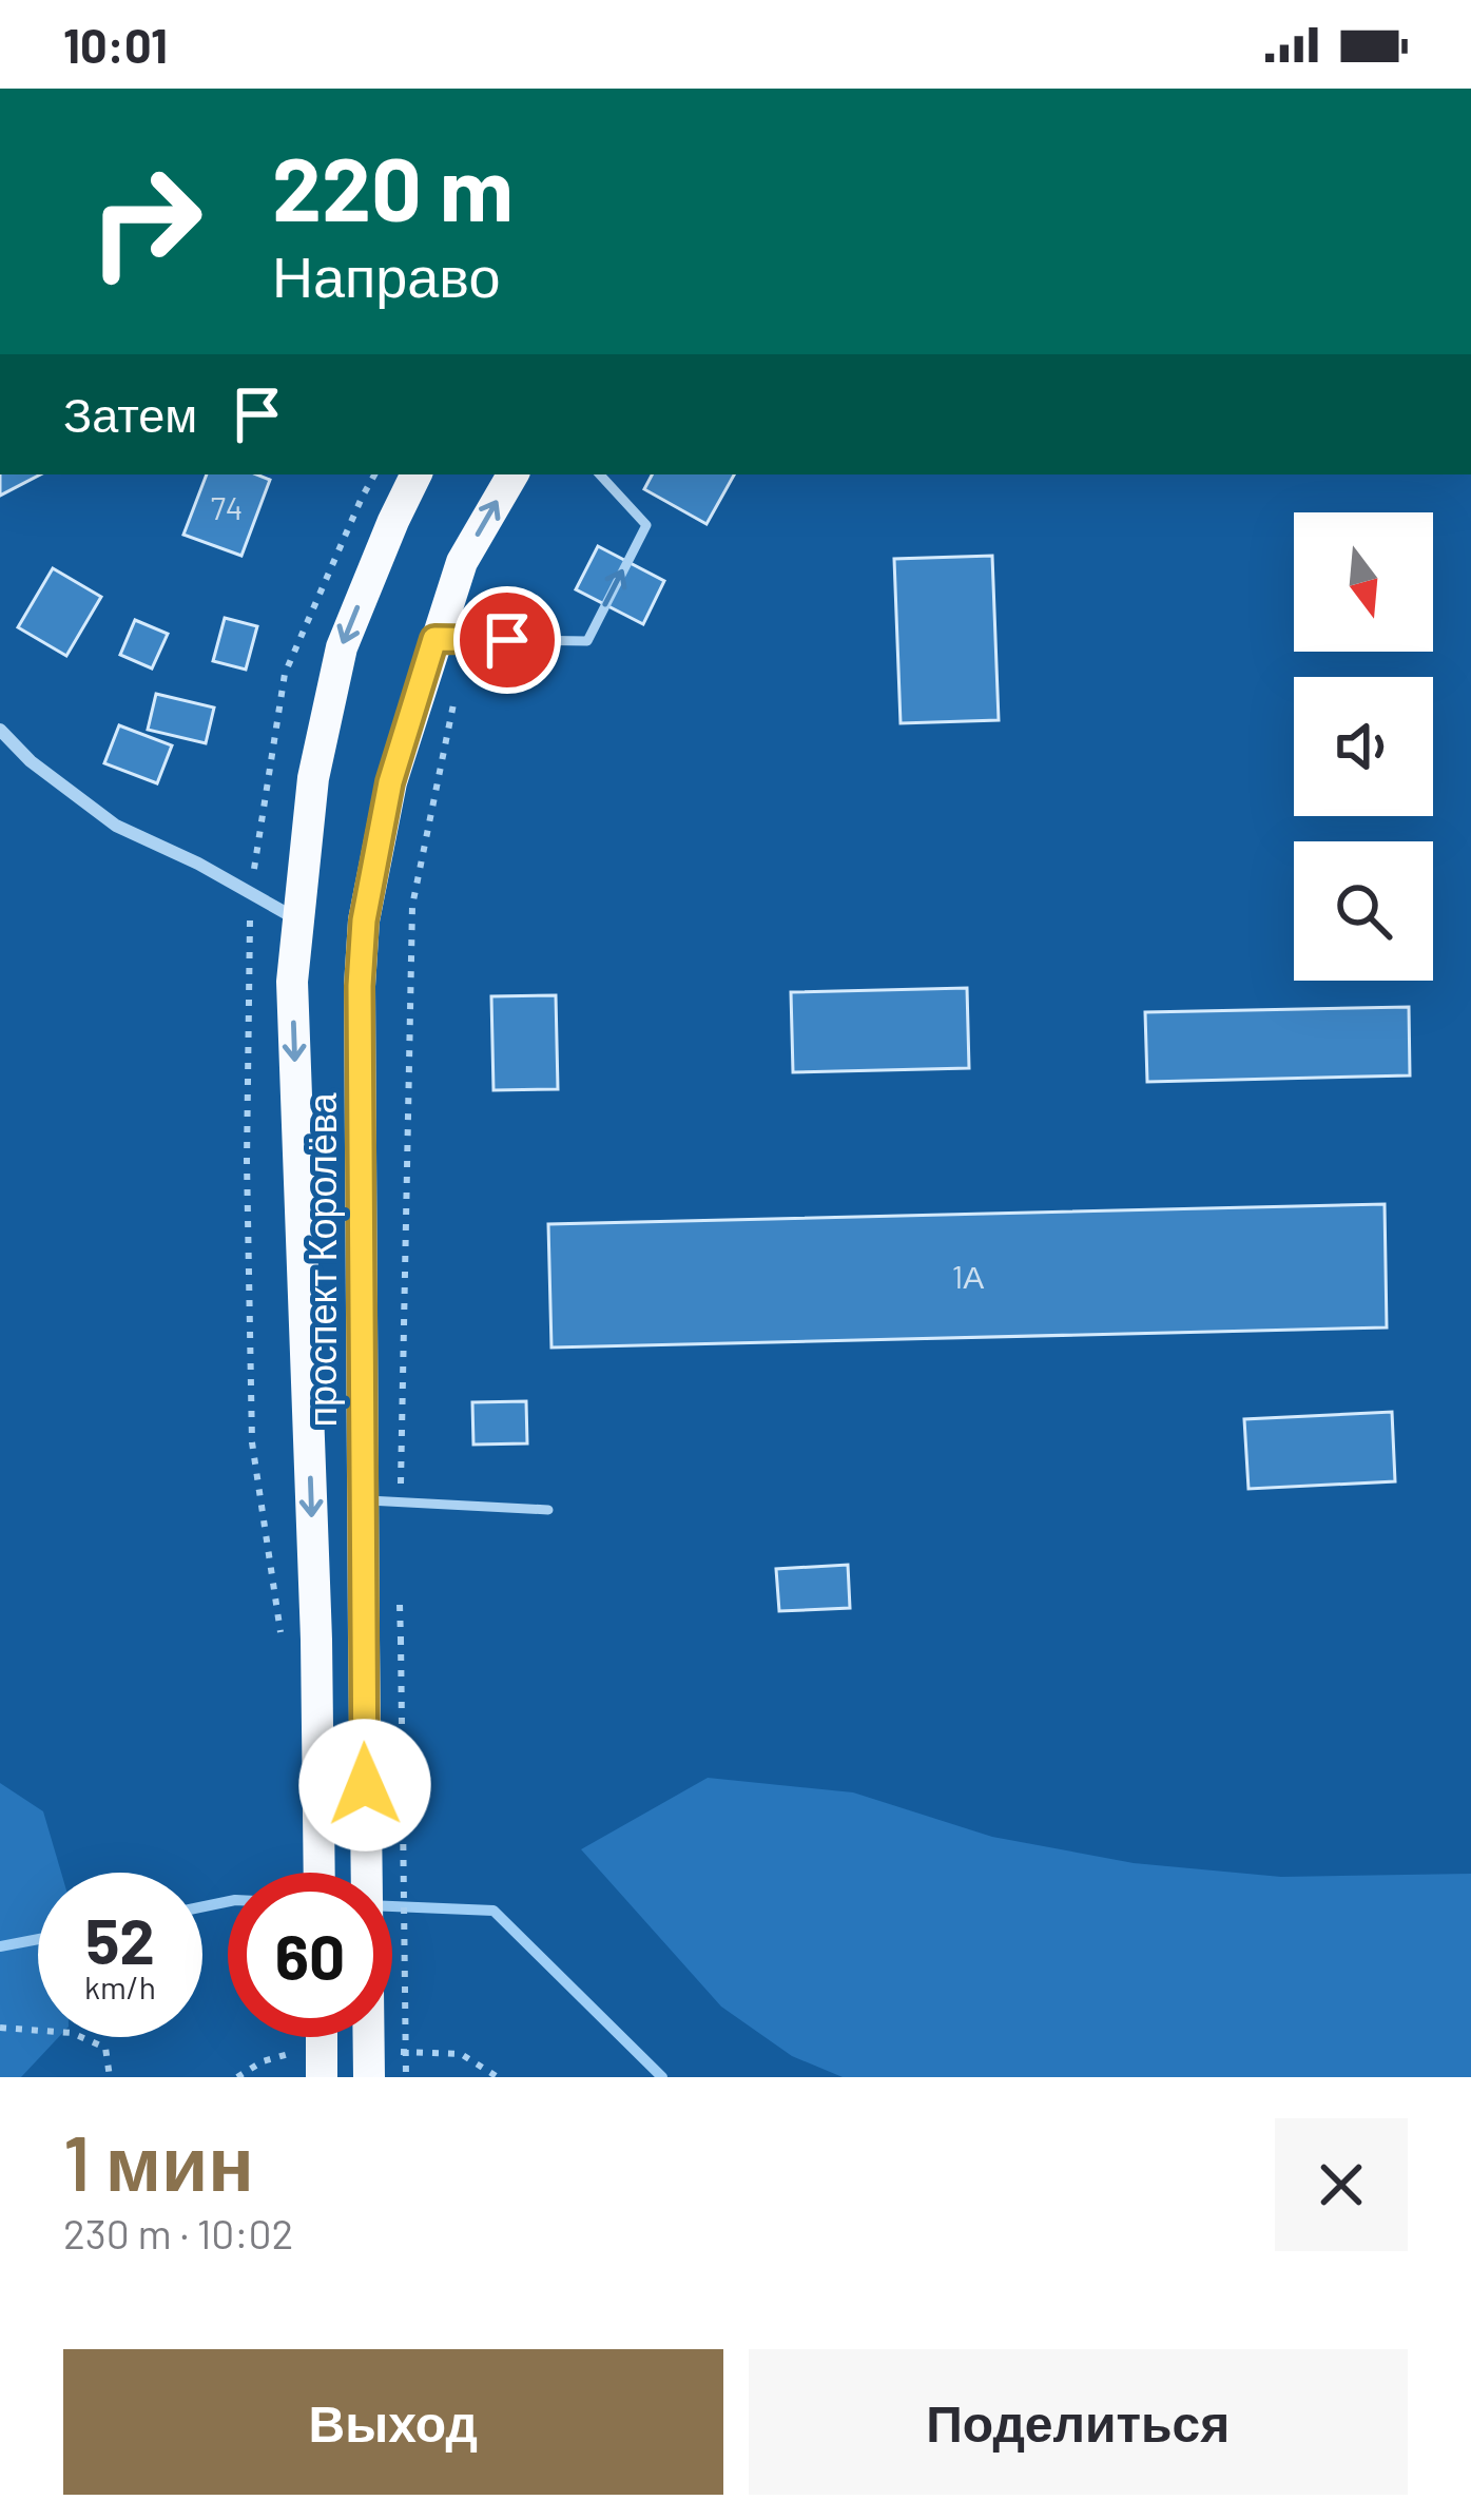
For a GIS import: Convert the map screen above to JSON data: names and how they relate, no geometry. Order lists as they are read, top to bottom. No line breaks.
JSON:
{"streets":{"main road":["проспект Королёва"]},"house_numbers":["74","1А"],"north":"bottom","page":{"status":"10:01","turn":["220 m","Направо"],"then":"Затем","speed":"52 km/h","limit":"60","heading":["1 мин","230 m · 10:02"],"buttons":["Выход","Поделиться"]}}
